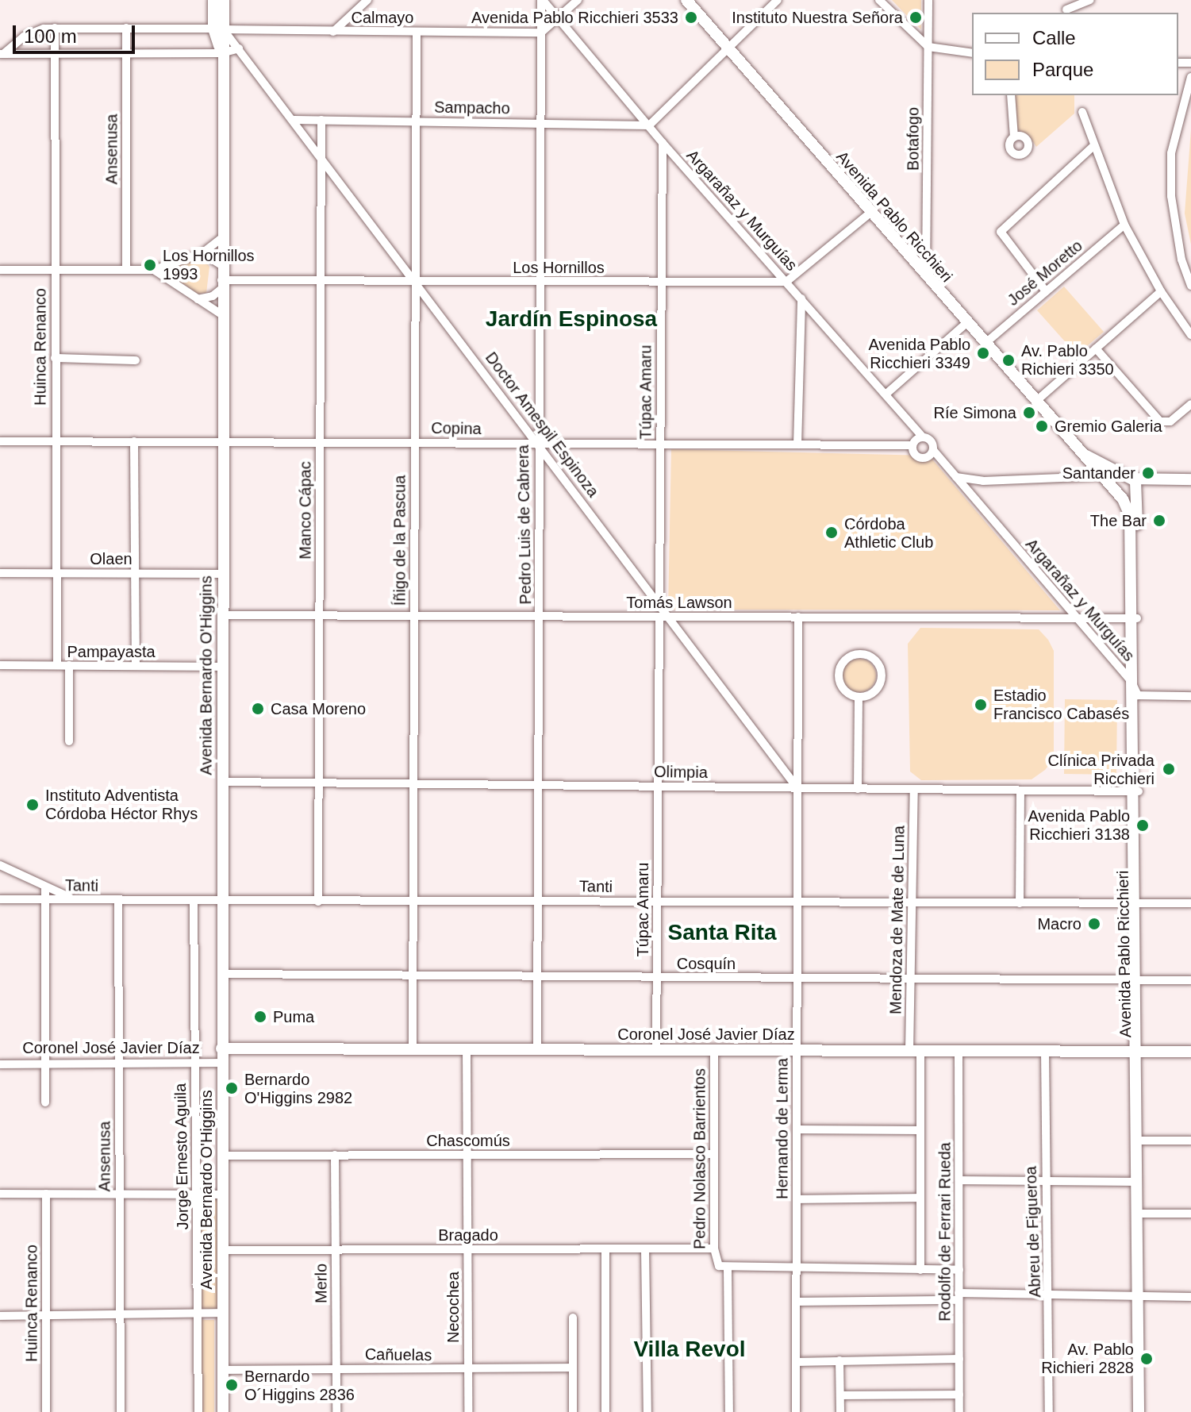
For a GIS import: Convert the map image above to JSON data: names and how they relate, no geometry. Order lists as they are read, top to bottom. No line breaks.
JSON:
{"streets":{"main road":["Avenida Pablo Ricchieri","Avenida Bernardo O'Higgins","Coronel José Javier Díaz"],"street":["Calmayo","Sampacho","Botafogo","Ansenusa","Argarañaz y Murguías","Los Hornillos","José Moretto","Huinca Renanco","Túpac Amaru","Doctor Amespil Espinoza","Copina","Manco Cápac","Pedro Luis de Cabrera","Íñigo de la Pascua","Olaen","Tomás Lawson","Pampayasta","Olimpia","Tanti","Mendoza de Mate de Luna","Cosquín","Hernando de Lerma","Chascomús","Jorge Ernesto Aguila","Pedro Nolasco Barrientos","Rodolfo de Ferrari Rueda","Abreu de Figueroa","Bragado","Merlo","Necochea","Cañuelas"]},"crossings":[["Calmayo","Ansenusa"],["Calmayo","Huinca Renanco"],["Calmayo","Doctor Amespil Espinoza"],["Calmayo","Pedro Luis de Cabrera"],["Calmayo","Íñigo de la Pascua"],["Calmayo","Avenida Bernardo O'Higgins"],["Sampacho","Argarañaz y Murguías"],["Sampacho","Doctor Amespil Espinoza"],["Sampacho","Manco Cápac"],["Sampacho","Pedro Luis de Cabrera"],["Sampacho","Íñigo de la Pascua"],["Botafogo","Avenida Pablo Ricchieri"],["Ansenusa","Tanti"],["Ansenusa","Coronel José Javier Díaz"],["Argarañaz y Murguías","Avenida Pablo Ricchieri"],["Argarañaz y Murguías","Los Hornillos"],["Argarañaz y Murguías","Túpac Amaru"],["Argarañaz y Murguías","Copina"],["Argarañaz y Murguías","Pedro Luis de Cabrera"],["Argarañaz y Murguías","Tomás Lawson"],["Avenida Pablo Ricchieri","José Moretto"],["Avenida Pablo Ricchieri","Tomás Lawson"],["Avenida Pablo Ricchieri","Olimpia"],["Avenida Pablo Ricchieri","Tanti"],["Avenida Pablo Ricchieri","Cosquín"],["Avenida Pablo Ricchieri","Coronel José Javier Díaz"],["Los Hornillos","Túpac Amaru"],["Los Hornillos","Doctor Amespil Espinoza"],["Los Hornillos","Manco Cápac"],["Los Hornillos","Pedro Luis de Cabrera"],["Los Hornillos","Íñigo de la Pascua"],["Los Hornillos","Avenida Bernardo O'Higgins"],["Huinca Renanco","Copina"],["Huinca Renanco","Olaen"],["Huinca Renanco","Pampayasta"],["Túpac Amaru","Doctor Amespil Espinoza"],["Túpac Amaru","Copina"],["Túpac Amaru","Tomás Lawson"],["Túpac Amaru","Olimpia"],["Túpac Amaru","Tanti"],["Túpac Amaru","Cosquín"],["Túpac Amaru","Coronel José Javier Díaz"],["Doctor Amespil Espinoza","Copina"],["Doctor Amespil Espinoza","Manco Cápac"],["Doctor Amespil Espinoza","Pedro Luis de Cabrera"],["Doctor Amespil Espinoza","Íñigo de la Pascua"],["Doctor Amespil Espinoza","Tomás Lawson"],["Doctor Amespil Espinoza","Avenida Bernardo O'Higgins"],["Doctor Amespil Espinoza","Olimpia"],["Doctor Amespil Espinoza","Hernando de Lerma"],["Copina","Manco Cápac"],["Copina","Pedro Luis de Cabrera"],["Copina","Íñigo de la Pascua"],["Copina","Avenida Bernardo O'Higgins"],["Manco Cápac","Tomás Lawson"],["Manco Cápac","Olimpia"],["Manco Cápac","Tanti"],["Pedro Luis de Cabrera","Tomás Lawson"],["Pedro Luis de Cabrera","Olimpia"],["Pedro Luis de Cabrera","Tanti"],["Pedro Luis de Cabrera","Cosquín"],["Pedro Luis de Cabrera","Coronel José Javier Díaz"],["Íñigo de la Pascua","Tomás Lawson"],["Íñigo de la Pascua","Olimpia"],["Íñigo de la Pascua","Tanti"],["Íñigo de la Pascua","Cosquín"],["Íñigo de la Pascua","Coronel José Javier Díaz"],["Olaen","Avenida Bernardo O'Higgins"],["Tomás Lawson","Avenida Bernardo O'Higgins"],["Tomás Lawson","Hernando de Lerma"],["Pampayasta","Avenida Bernardo O'Higgins"],["Avenida Bernardo O'Higgins","Olimpia"],["Avenida Bernardo O'Higgins","Tanti"],["Avenida Bernardo O'Higgins","Cosquín"],["Avenida Bernardo O'Higgins","Coronel José Javier Díaz"],["Avenida Bernardo O'Higgins","Chascomús"],["Avenida Bernardo O'Higgins","Bragado"],["Avenida Bernardo O'Higgins","Cañuelas"],["Olimpia","Mendoza de Mate de Luna"],["Olimpia","Hernando de Lerma"],["Tanti","Mendoza de Mate de Luna"],["Tanti","Hernando de Lerma"],["Tanti","Jorge Ernesto Aguila"],["Mendoza de Mate de Luna","Cosquín"],["Mendoza de Mate de Luna","Coronel José Javier Díaz"],["Cosquín","Hernando de Lerma"],["Coronel José Javier Díaz","Hernando de Lerma"],["Coronel José Javier Díaz","Jorge Ernesto Aguila"],["Coronel José Javier Díaz","Pedro Nolasco Barrientos"],["Coronel José Javier Díaz","Rodolfo de Ferrari Rueda"],["Coronel José Javier Díaz","Abreu de Figueroa"],["Coronel José Javier Díaz","Necochea"],["Chascomús","Pedro Nolasco Barrientos"],["Chascomús","Merlo"],["Chascomús","Necochea"],["Pedro Nolasco Barrientos","Bragado"],["Bragado","Merlo"],["Bragado","Necochea"],["Merlo","Cañuelas"],["Necochea","Cañuelas"]],"districts":["Jardín Espinosa","Santa Rita","Villa Revol"],"places":["Avenida Pablo Ricchieri 3533","Instituto Nuestra Señora","Los Hornillos 1993","Avenida Pablo Ricchieri 3349","Av. Pablo Richieri 3350","Ríe Simona","Gremio Galeria","Santander","The Bar","Córdoba Athletic Club","Estadio Francisco Cabasés","Casa Moreno","Clínica Privada Ricchieri","Instituto Adventista Córdoba Héctor Rhys","Avenida Pablo Ricchieri 3138","Macro","Puma","Bernardo O'Higgins 2982","Av. Pablo Richieri 2828","Bernardo O´Higgins 2836"],"legend":["Calle","Parque"],"scale_bar":"100 m"}
